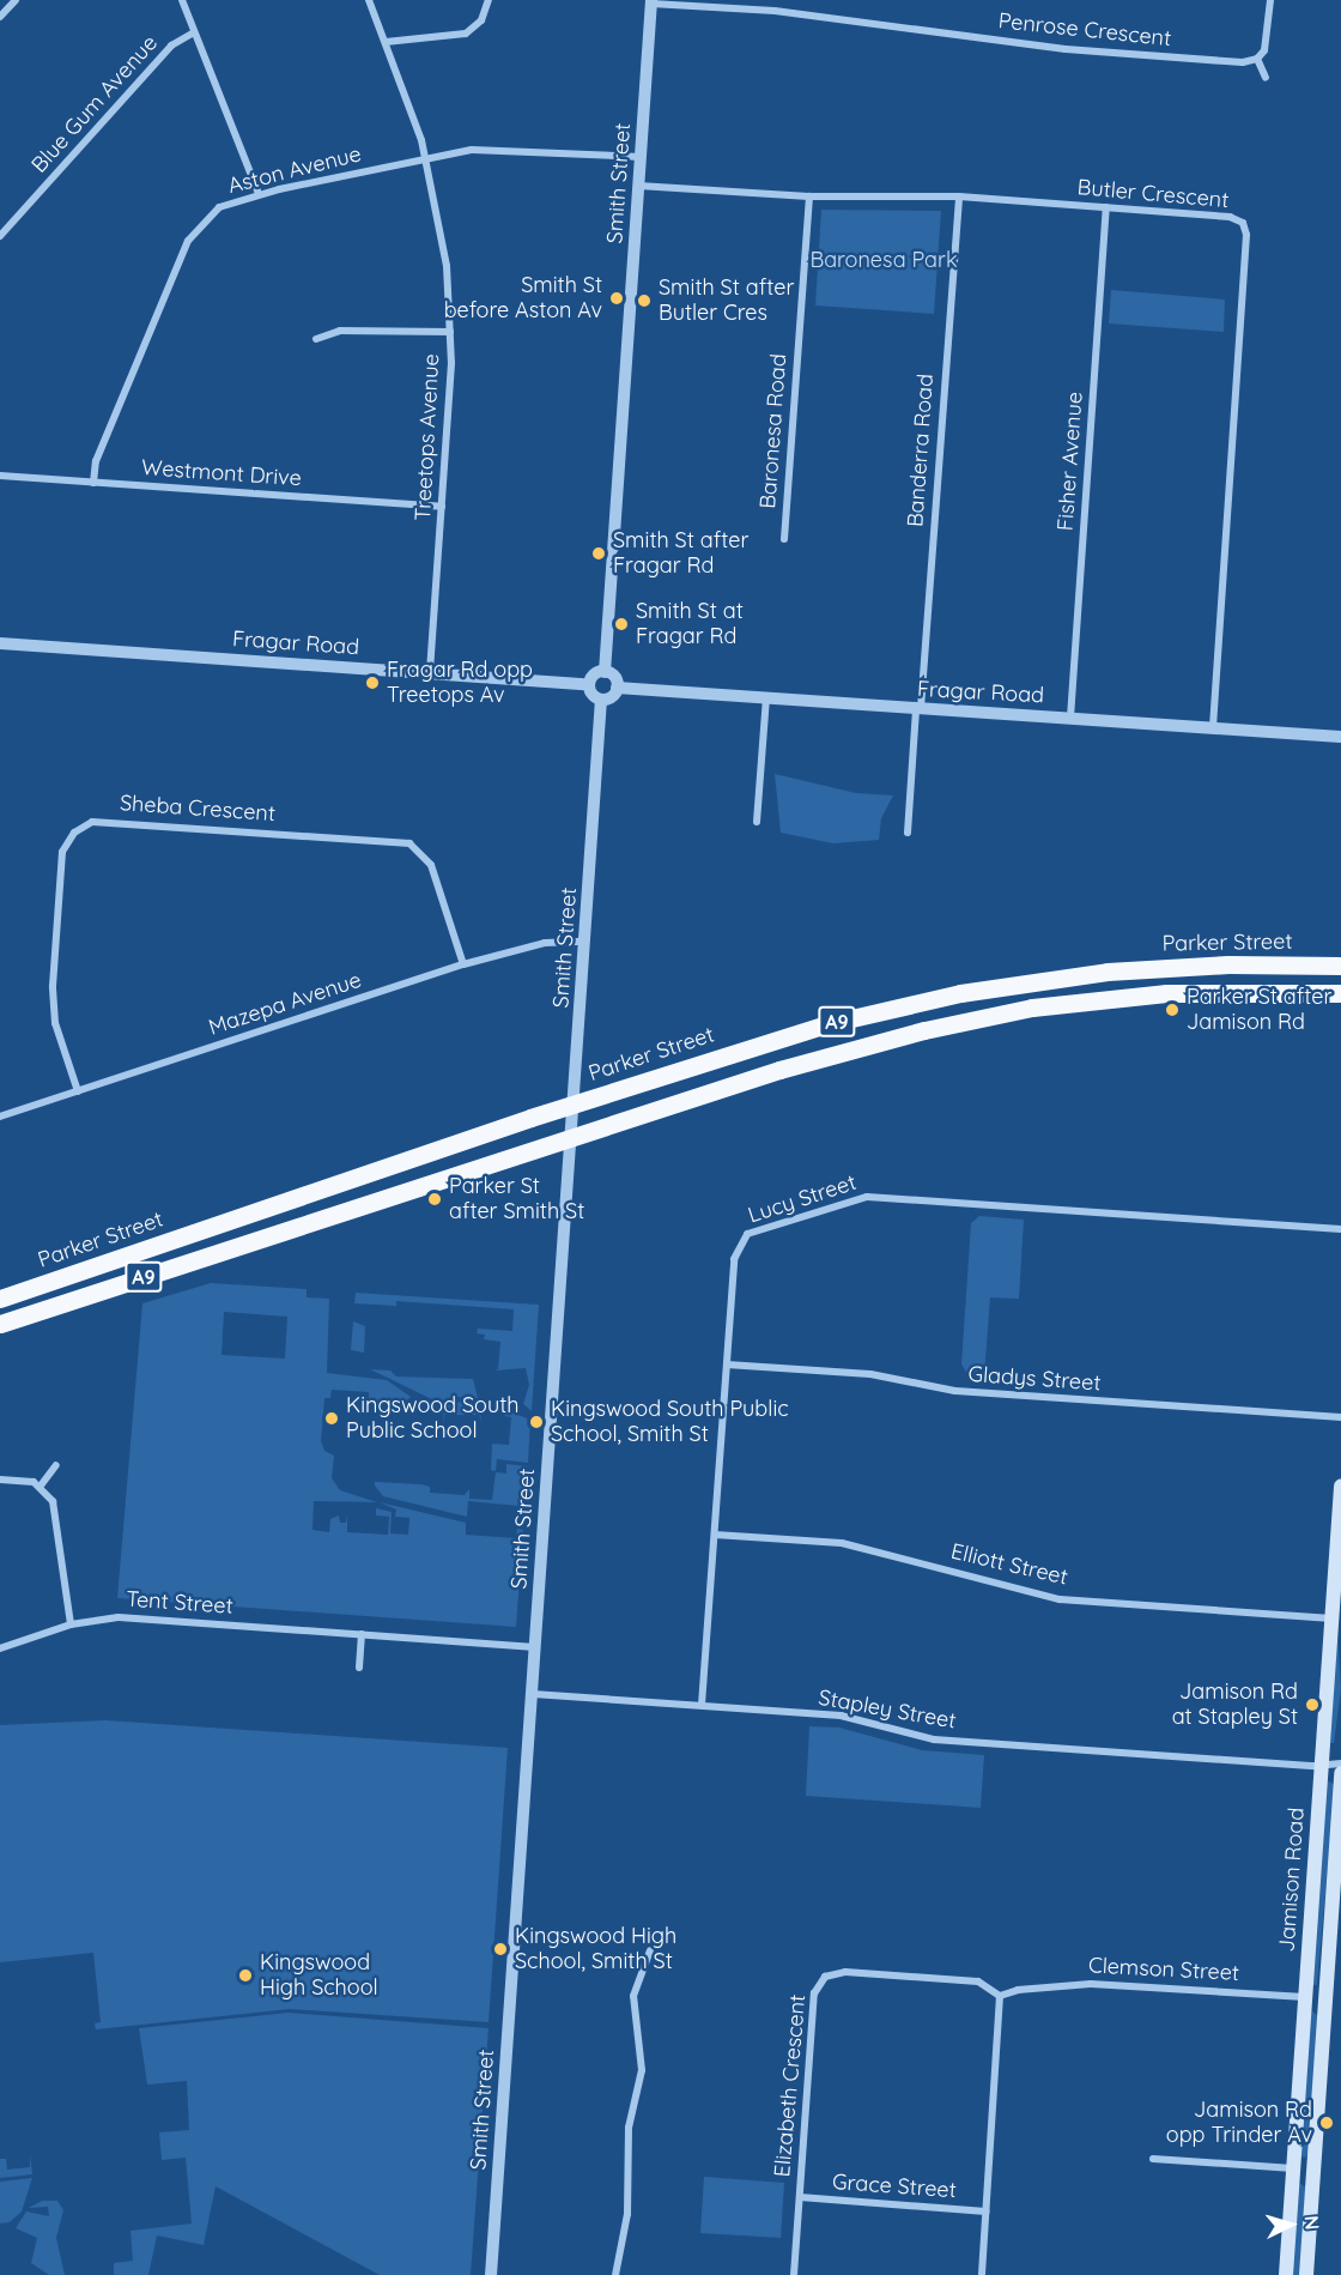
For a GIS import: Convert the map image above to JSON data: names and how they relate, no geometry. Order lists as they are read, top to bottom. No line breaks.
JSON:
{"streets":{"highway":["Parker Street","A9"],"main road":["Jamison Road"],"street":["Penrose Crescent","Blue Gum Avenue","Aston Avenue","Smith Street","Butler Crescent","Baronesa Road","Treetops Avenue","Banderra Road","Fisher Avenue","Westmont Drive","Fragar Road","Sheba Crescent","Mazepa Avenue","Lucy Street","Gladys Street","Elliott Street","Tent Street","Stapley Street","Clemson Street","Elizabeth Crescent","Grace Street"]},"crossings":[["Penrose Crescent","Smith Street"],["Aston Avenue","Smith Street"],["Aston Avenue","Treetops Avenue"],["Aston Avenue","Westmont Drive"],["Smith Street","Butler Crescent"],["Smith Street","Fragar Road"],["Smith Street","Parker Street"],["Smith Street","Mazepa Avenue"],["Smith Street","A9"],["Smith Street","Tent Street"],["Smith Street","Stapley Street"],["Butler Crescent","Baronesa Road"],["Butler Crescent","Banderra Road"],["Butler Crescent","Fisher Avenue"],["Butler Crescent","Fragar Road"],["Treetops Avenue","Westmont Drive"],["Treetops Avenue","Fragar Road"],["Banderra Road","Fragar Road"],["Fisher Avenue","Fragar Road"],["Sheba Crescent","Mazepa Avenue"],["Lucy Street","Gladys Street"],["Lucy Street","Elliott Street"],["Lucy Street","Stapley Street"],["Elliott Street","Jamison Road"],["Stapley Street","Jamison Road"],["Jamison Road","Clemson Street"],["Clemson Street","Elizabeth Crescent"],["Elizabeth Crescent","Grace Street"]],"parks":["Baronesa Park"],"places":["Smith St before Aston Av","Smith St after Butler Cres","Smith St after Fragar Rd","Smith St at Fragar Rd","Fragar Rd opp Treetops Av","Parker St after Jamison Rd","Parker St after Smith St","Kingswood South Public School","Kingswood South Public School, Smith St","Jamison Rd at Stapley St","Kingswood High School, Smith St","Kingswood High School","Jamison Rd opp Trinder Av"],"north":"right"}
